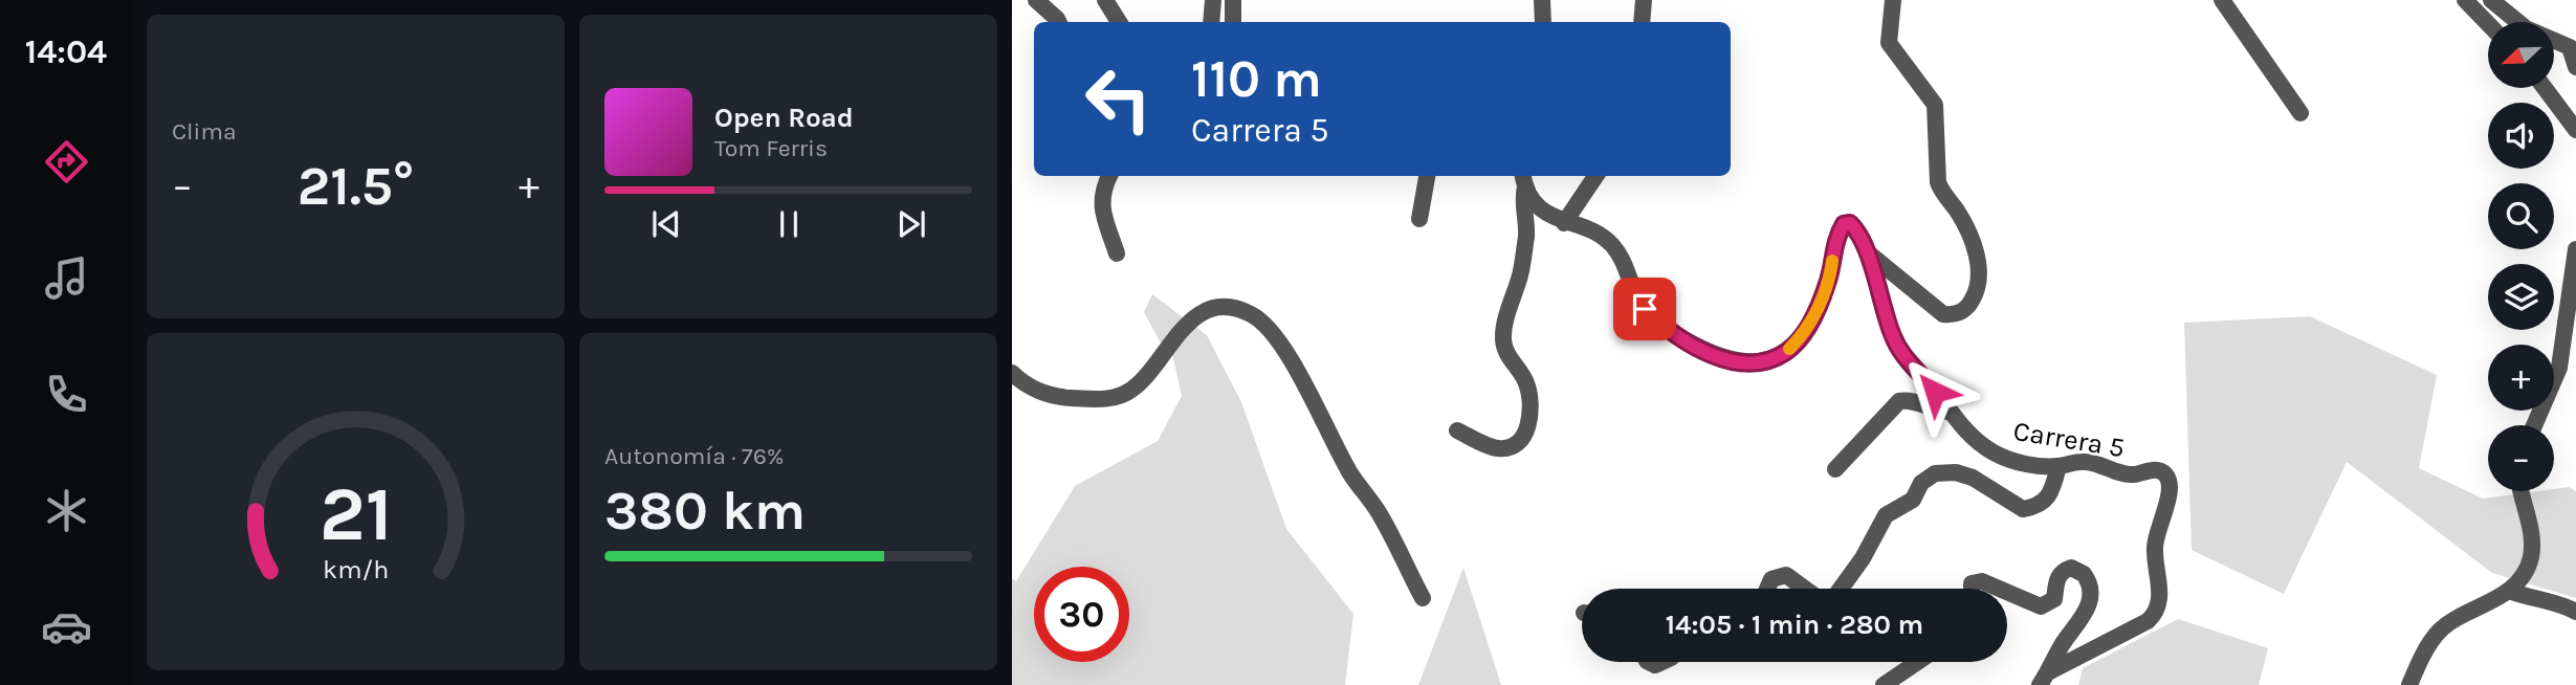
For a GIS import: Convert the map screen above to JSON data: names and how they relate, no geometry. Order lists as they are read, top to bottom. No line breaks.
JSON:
{"streets":{"street":["Carrera 5"]},"north":"bottom left","page":{"tabs":"14:04","tile":["Clima",["Autonomía · 76%","380 km"]],"map_buttons":["+","−"],"turn":["110 m","Carrera 5"],"song":["Open Road","Tom Ferris"],"heat":["−","21.5°","+"],"limit":"30","trip":"14:05 · 1 min · 280 m","gauge":["21","km/h"]}}
